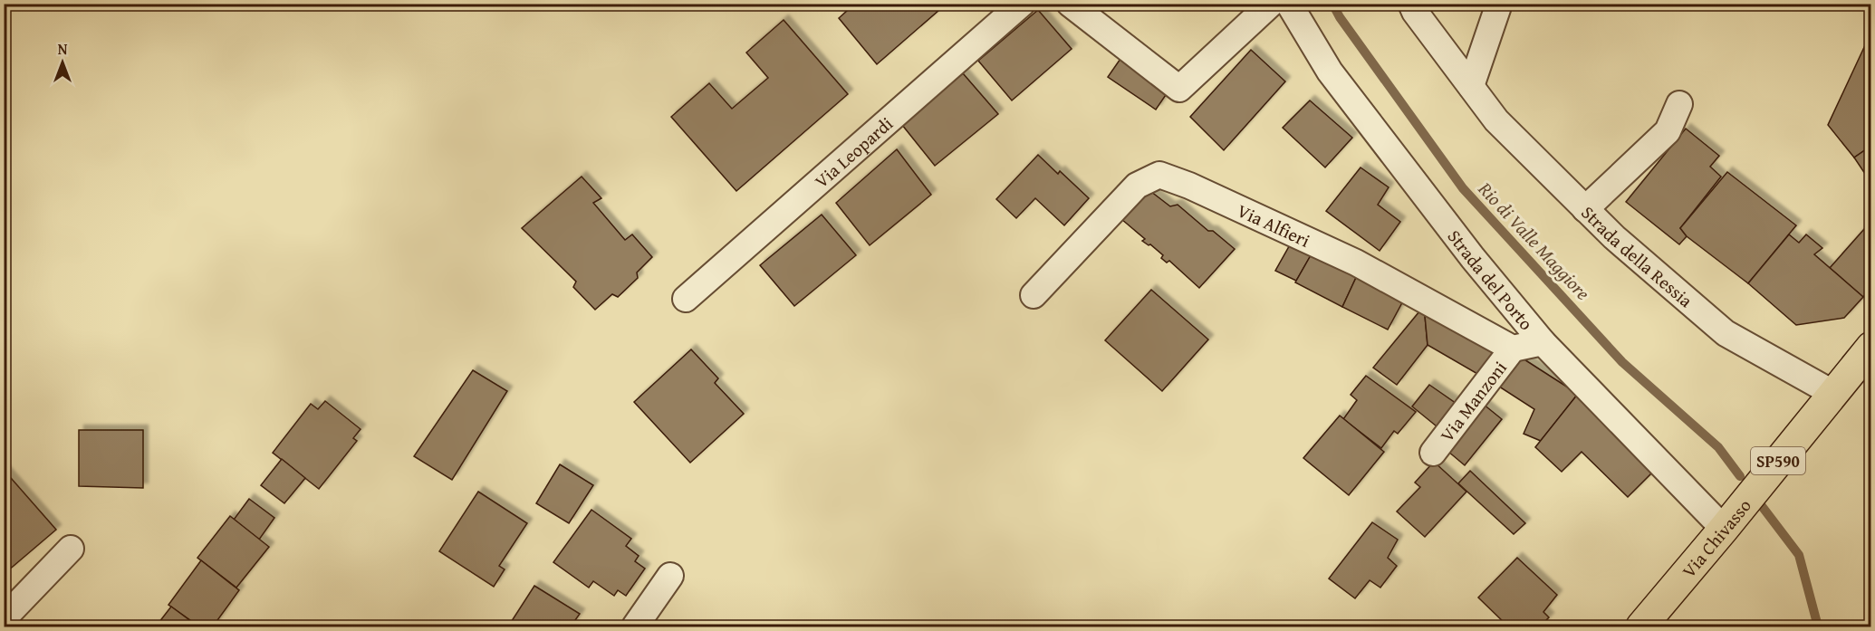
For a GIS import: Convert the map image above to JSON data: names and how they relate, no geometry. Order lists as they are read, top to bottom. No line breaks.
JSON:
{"streets":{"main road":["SP590","Via Chivasso"],"street":["Via Leopardi","Via Alfieri","Strada della Ressia","Strada del Porto","Via Manzoni"]},"crossings":[["Via Alfieri","Via Manzoni"],["Strada della Ressia","Via Chivasso"],["Strada del Porto","Via Chivasso"]],"water":["Rio di Valle Maggiore"],"north":"top"}
